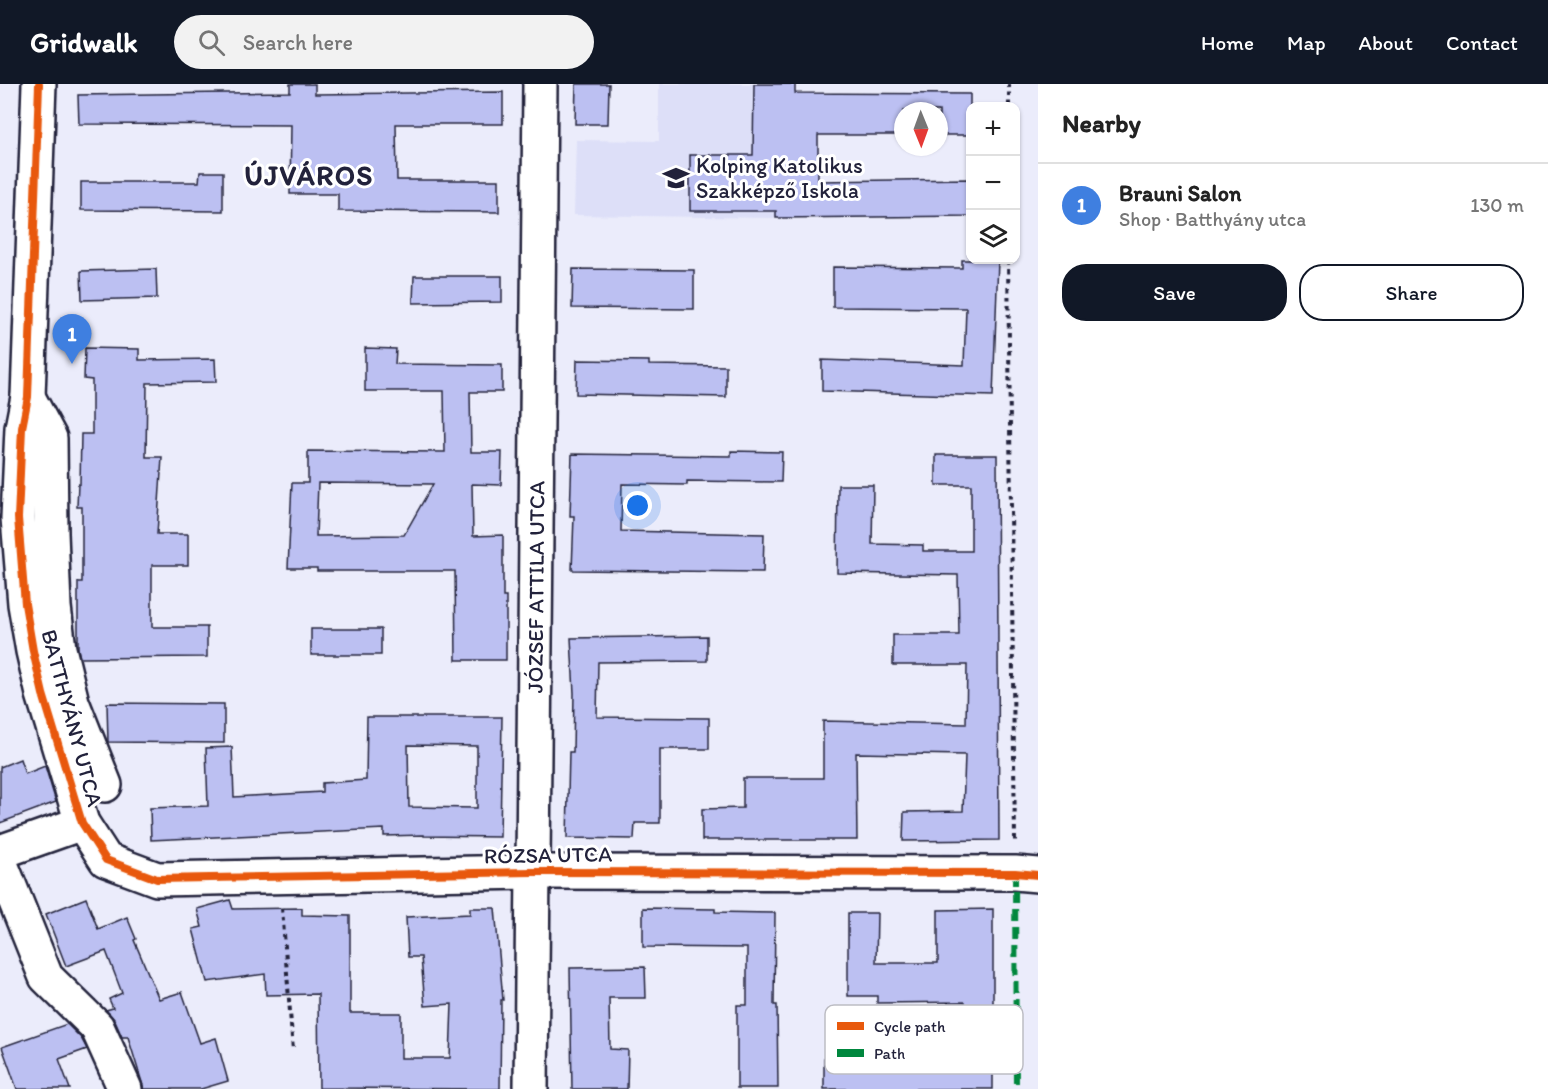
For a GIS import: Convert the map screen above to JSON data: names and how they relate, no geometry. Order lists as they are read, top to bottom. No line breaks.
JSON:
{"streets":{"street":["JÓZSEF ATTILA UTCA","BATTHYÁNY UTCA","RÓZSA UTCA"]},"crossings":[["JÓZSEF ATTILA UTCA","RÓZSA UTCA"],["BATTHYÁNY UTCA","RÓZSA UTCA"]],"districts":["ÚJVÁROS"],"places":{"school or university":["Kolping Katolikus Szakképző Iskola"]},"legend":["Cycle path","Path"],"north":"bottom","page":{"header":"Gridwalk","search":"Search here","nav":["Home","Map","About","Contact"],"heading":"Nearby","map_buttons":["+","−"],"list":[{"mark":"1","name":"Brauni Salon","note":"Shop · Batthyány utca","value":"130 m"}],"buttons":["Save","Share"],"pins":"1"}}
